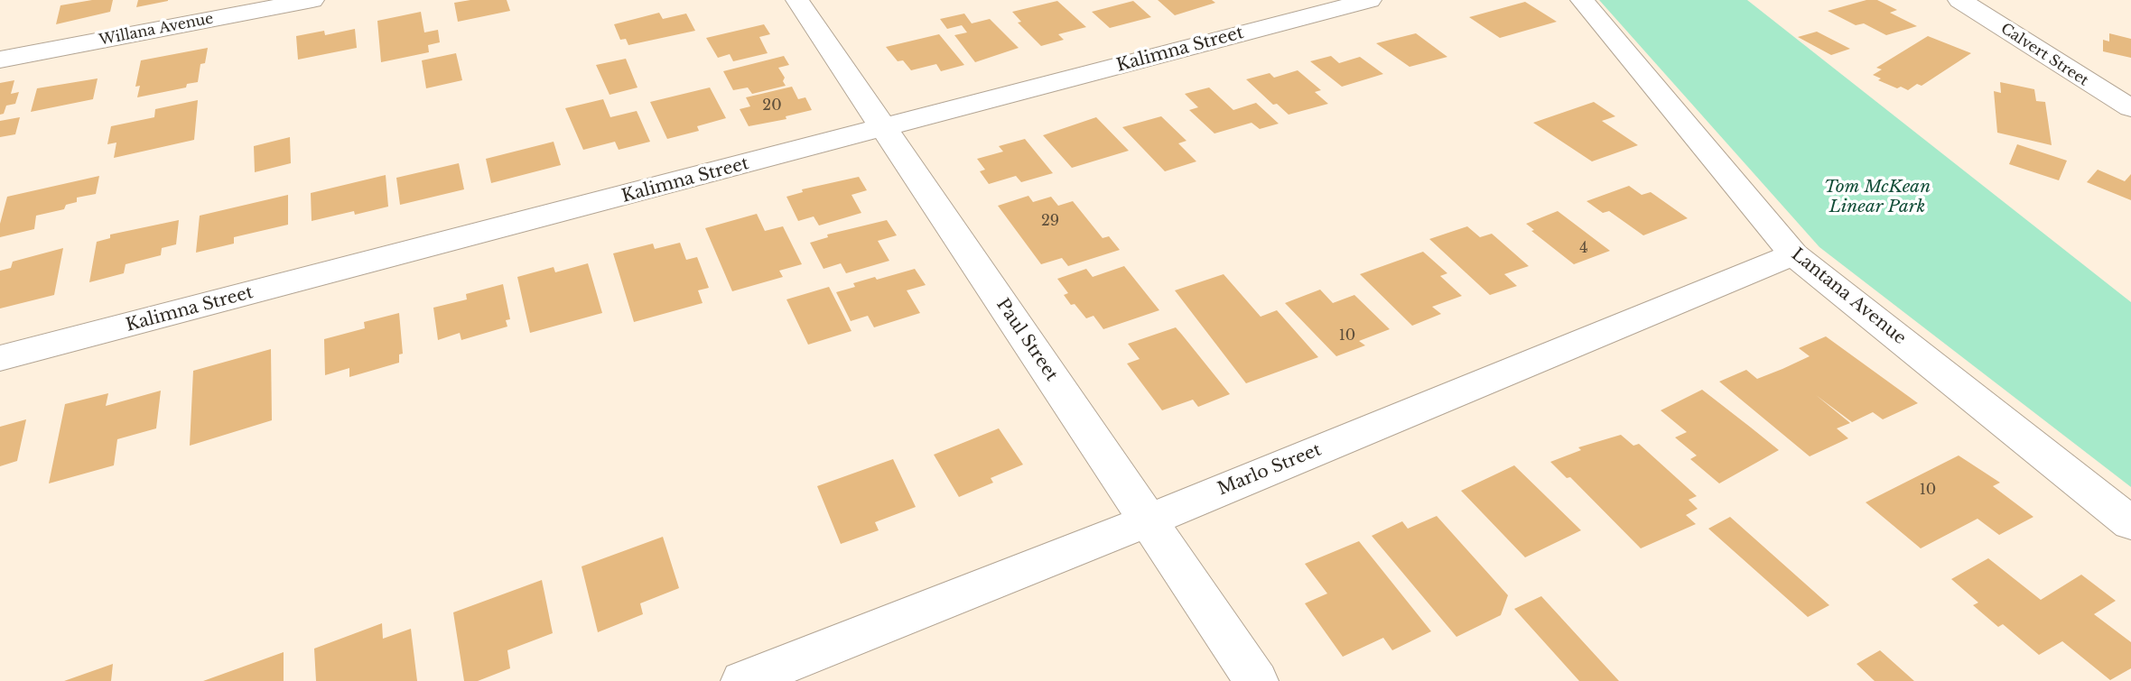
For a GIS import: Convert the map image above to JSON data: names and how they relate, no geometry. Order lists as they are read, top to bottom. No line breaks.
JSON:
{"streets":{"street":["Willana Avenue","Kalimna Street","Calvert Street","Lantana Avenue","Paul Street","Marlo Street"]},"crossings":[["Kalimna Street","Paul Street"],["Lantana Avenue","Marlo Street"],["Paul Street","Marlo Street"]],"parks":["Tom McKean Linear Park"],"house_numbers":["20","29","4","10","10"]}
